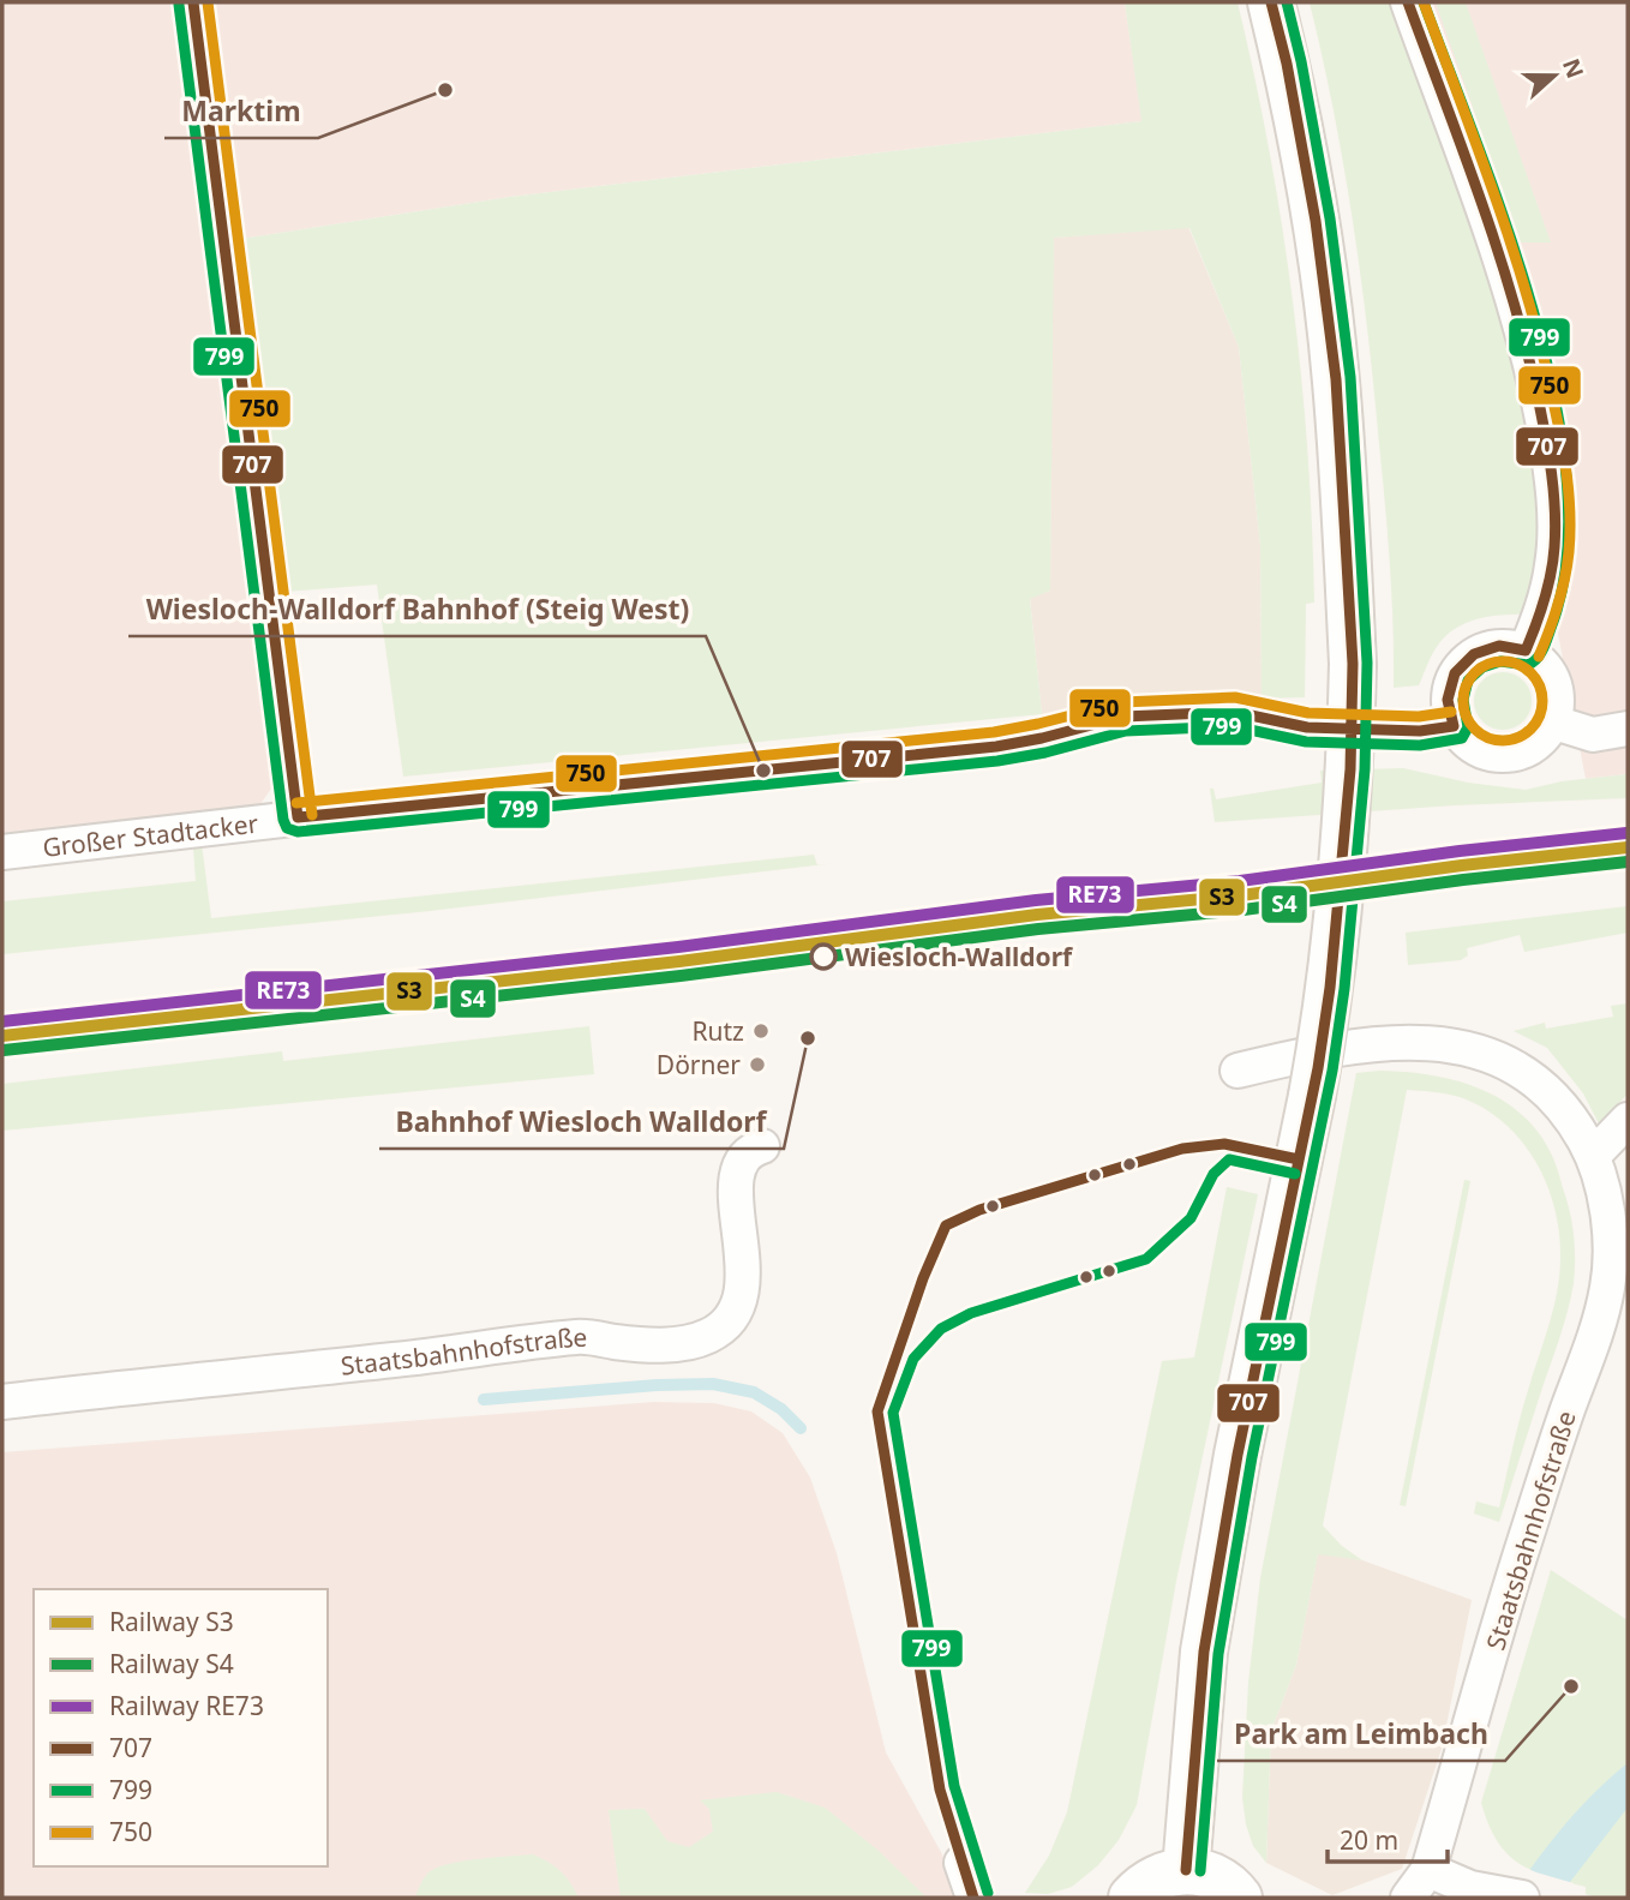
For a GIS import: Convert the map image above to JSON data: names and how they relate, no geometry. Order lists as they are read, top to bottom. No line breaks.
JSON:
{"streets":{"street":["Großer Stadtacker","Staatsbahnhofstraße"]},"places":["Marktim","Wiesloch-Walldorf Bahnhof (Steig West)","Wiesloch-Walldorf","Rutz","Bahnhof Wiesloch Walldorf","Dörner","Park am Leimbach"],"lines":["transit line 707","transit line 799","transit line 750","rail line RE73","rail line S3","rail line S4"],"legend":["Railway S3","Railway S4","Railway RE73","707","799","750"],"scale_bar":"20 m","north":"right"}
